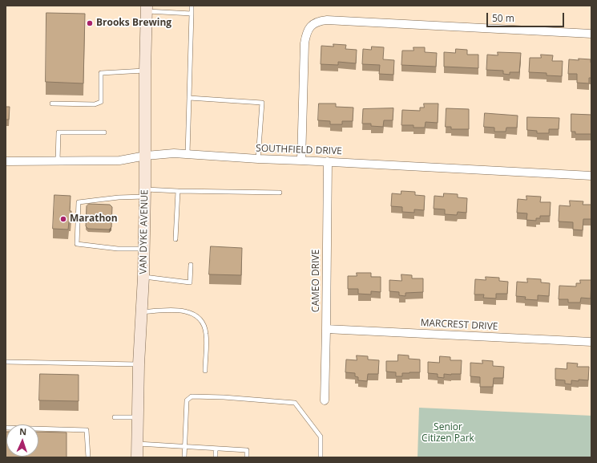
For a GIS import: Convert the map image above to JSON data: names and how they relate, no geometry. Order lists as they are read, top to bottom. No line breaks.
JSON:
{"streets":{"main road":["VAN DYKE AVENUE"],"street":["SOUTHFIELD DRIVE","CAMEO DRIVE","MARCREST DRIVE"]},"crossings":[["SOUTHFIELD DRIVE","VAN DYKE AVENUE"],["SOUTHFIELD DRIVE","CAMEO DRIVE"],["CAMEO DRIVE","MARCREST DRIVE"]],"parks":["Senior Citizen Park"],"places":["Brooks Brewing","Marathon"],"scale_bar":"50 m","north":"top"}
